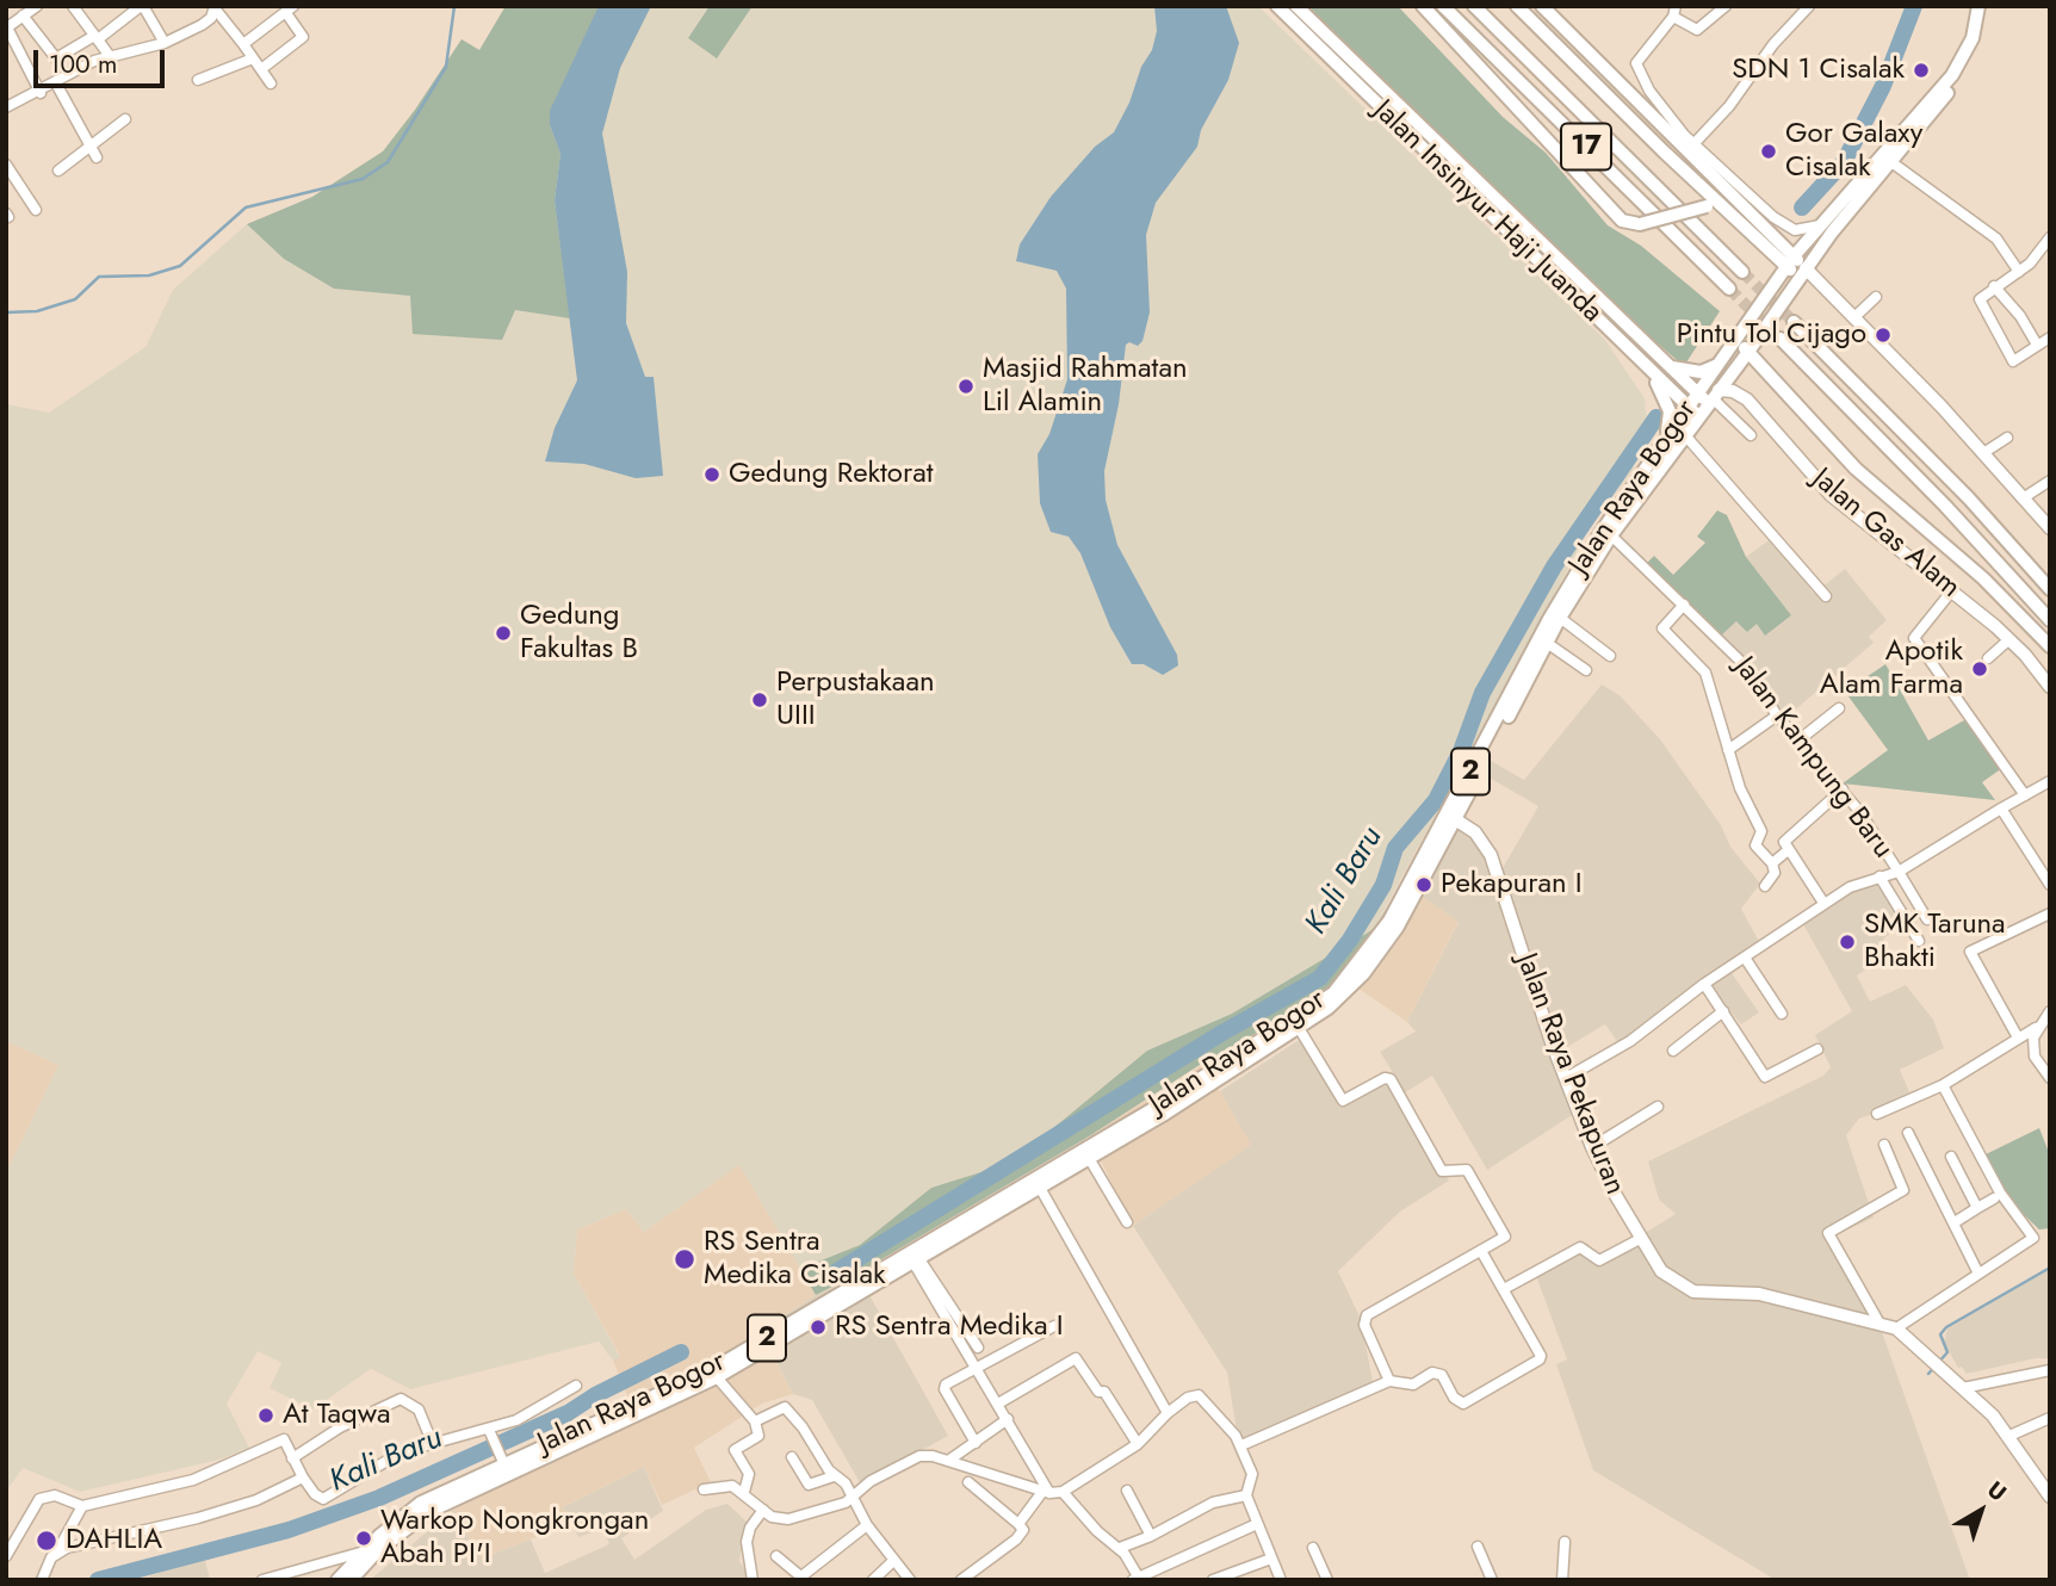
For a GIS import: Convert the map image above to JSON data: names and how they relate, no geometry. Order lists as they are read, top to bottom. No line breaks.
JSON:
{"streets":{"highway":["17","Jalan Insinyur Haji Juanda","Jalan Raya Bogor","2"],"main road":["Jalan Gas Alam","Jalan Raya Pekapuran"],"street":["Jalan Kampung Baru"]},"crossings":[["Jalan Insinyur Haji Juanda","Jalan Raya Bogor"],["Jalan Insinyur Haji Juanda","Jalan Gas Alam"],["Jalan Raya Bogor","Jalan Gas Alam"],["Jalan Raya Bogor","Jalan Kampung Baru"],["Jalan Raya Bogor","Jalan Raya Pekapuran"]],"water":["Kali Baru"],"places":["SDN 1 Cisalak","Gor Galaxy Cisalak","Pintu Tol Cijago","Masjid Rahmatan Lil Alamin","Gedung Rektorat","Gedung Fakultas B","Apotik Alam Farma","Perpustakaan UIII","Pekapuran I","SMK Taruna Bhakti","RS Sentra Medika Cisalak","RS Sentra Medika I","At Taqwa","Warkop Nongkrongan Abah PI'I","DAHLIA"],"scale_bar":"100 m","north":"top right"}
